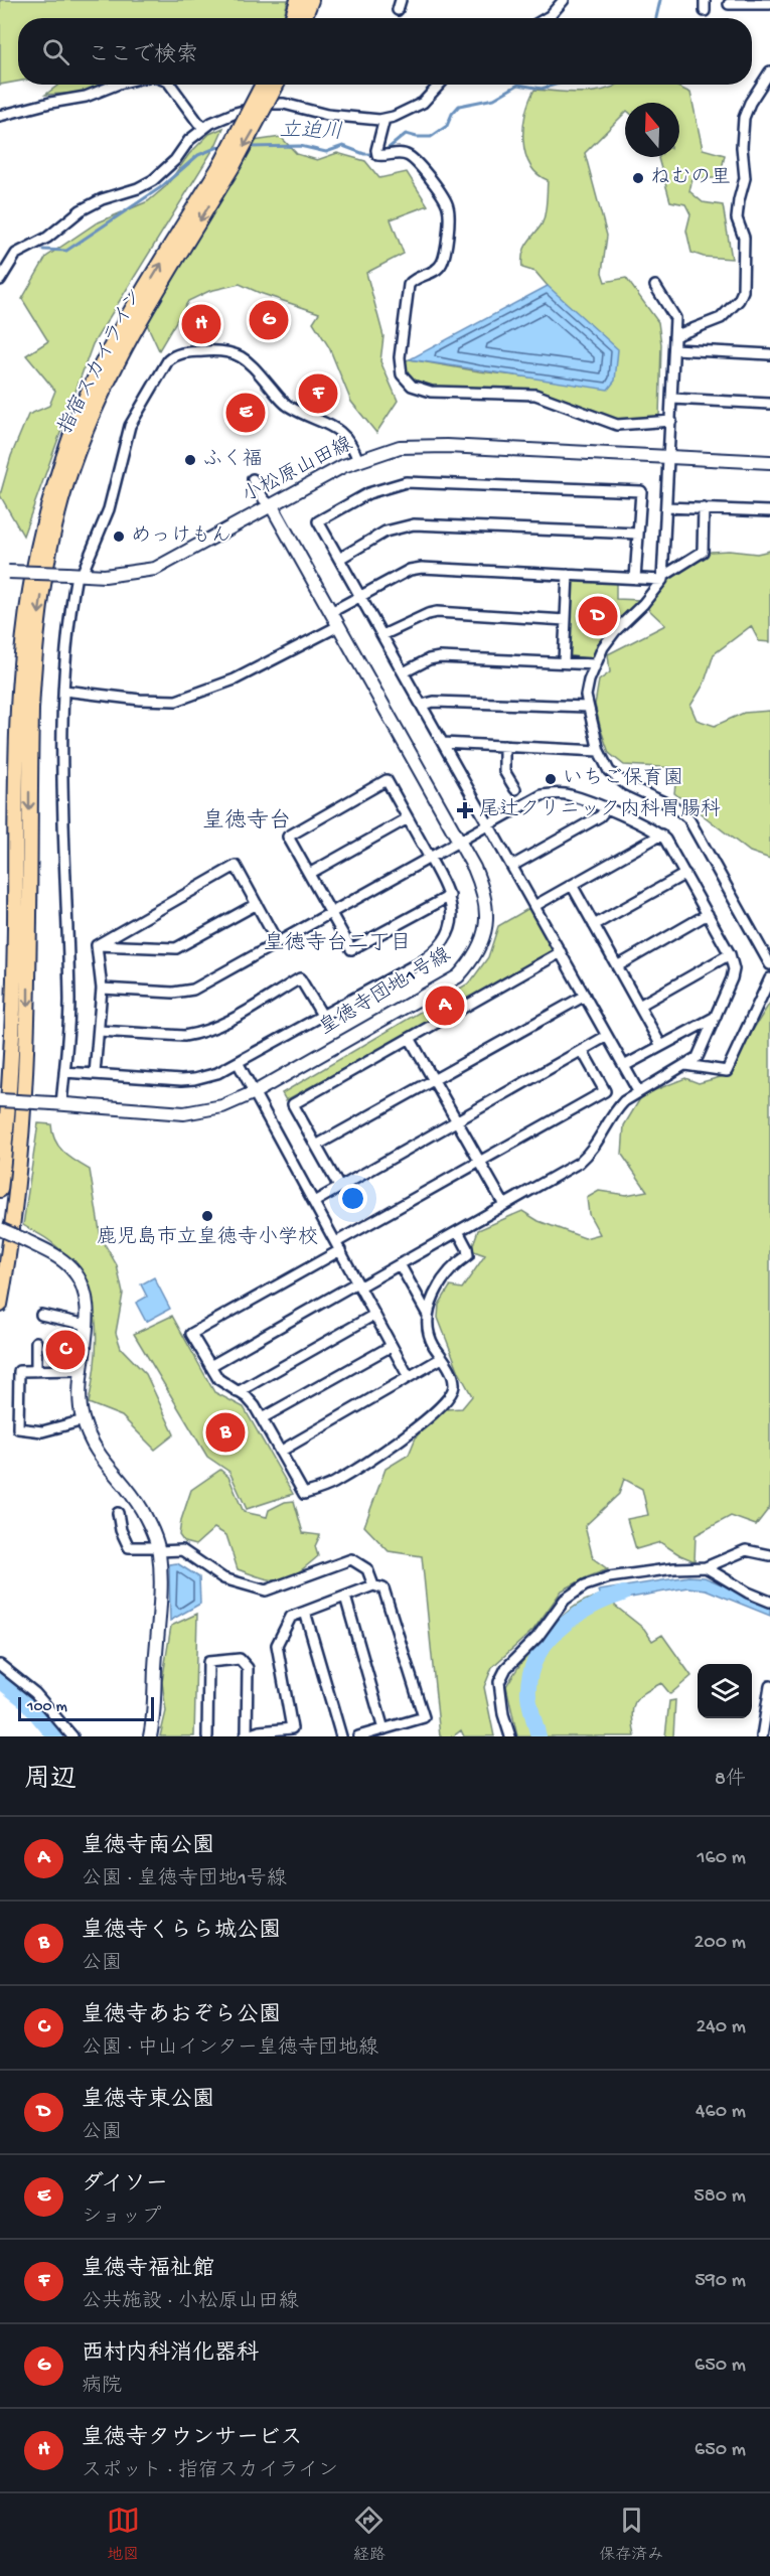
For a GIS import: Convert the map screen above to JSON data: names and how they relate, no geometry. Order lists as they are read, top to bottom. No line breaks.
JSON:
{"streets":{"main road":["指宿スカイライン"],"street":["小松原山田線","皇徳寺団地1号線"]},"crossings":[["小松原山田線","皇徳寺団地1号線"]],"districts":["皇徳寺台","皇徳寺台二丁目"],"water":["立迫川"],"places":{"other":["ねむの里","ふく福","めっけもん","いちご保育園","鹿児島市立皇徳寺小学校"],"health":["尾辻クリニック内科胃腸科"]},"scale_bar":"100 m","north":"top","page":{"search":"ここで検索","pins":["G","H","F","E","D","A","C","B"],"scale":"100 m","heading":["周辺","8件"],"list":[{"mark":"A","name":"皇徳寺南公園","note":"公園 · 皇徳寺団地1号線","value":"160 m"},{"mark":"B","name":"皇徳寺くらら城公園","note":"公園","value":"200 m"},{"mark":"C","name":"皇徳寺あおぞら公園","note":"公園 · 中山インター皇徳寺団地線","value":"240 m"},{"mark":"D","name":"皇徳寺東公園","note":"公園","value":"460 m"},{"mark":"E","name":"ダイソー","note":"ショップ","value":"580 m"},{"mark":"F","name":"皇徳寺福祉館","note":"公共施設 · 小松原山田線","value":"590 m"},{"mark":"G","name":"西村内科消化器科","note":"病院","value":"650 m"},{"mark":"H","name":"皇徳寺タウンサービス","note":"スポット · 指宿スカイライン","value":"650 m"}],"nav":["地図","経路","保存済み"]}}
